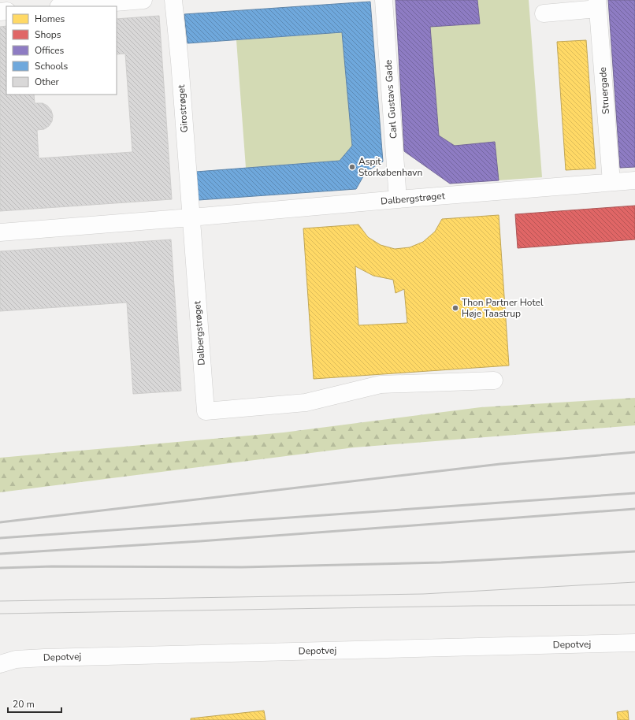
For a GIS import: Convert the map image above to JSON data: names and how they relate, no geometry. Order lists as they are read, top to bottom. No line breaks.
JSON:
{"streets":{"street":["Struergade","Carl Gustavs Gade","Girostrøget","Dalbergstrøget","Depotvej"]},"crossings":[["Struergade","Dalbergstrøget"],["Carl Gustavs Gade","Dalbergstrøget"],["Girostrøget","Dalbergstrøget"]],"places":["Aspit Storkøbenhavn","Thon Partner Hotel Høje Taastrup"],"legend":["Homes","Shops","Offices","Schools","Other"],"scale_bar":"20 m"}
